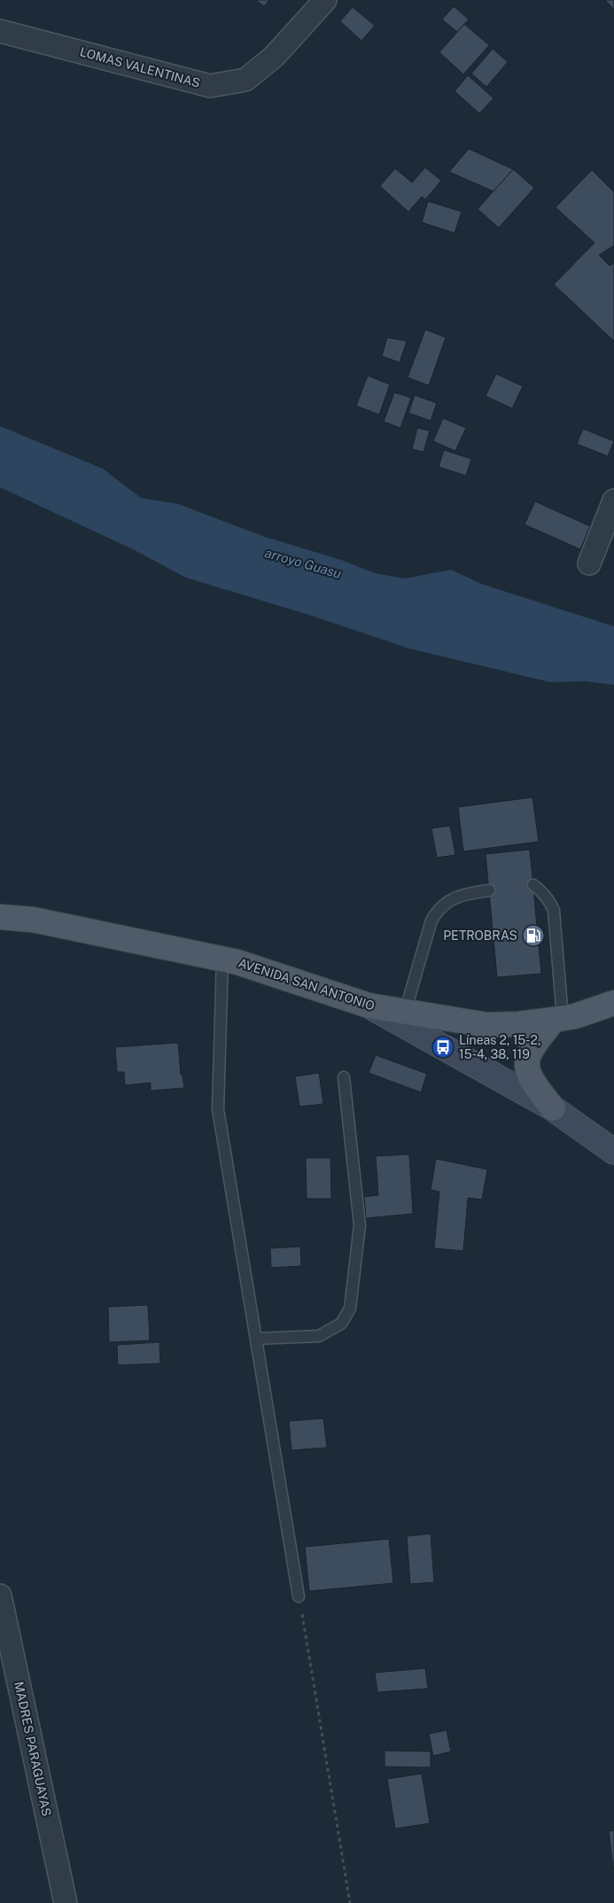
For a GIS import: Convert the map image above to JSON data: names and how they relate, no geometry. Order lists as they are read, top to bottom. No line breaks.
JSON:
{"streets":{"main road":["AVENIDA SAN ANTONIO"],"street":["LOMAS VALENTINAS","MADRES PARAGUAYAS"]},"water":["arroyo Guasu"],"places":{"fuel station":["PETROBRAS"],"bus stop":["Líneas 2, 15-2, 15-4, 38, 119"]}}
